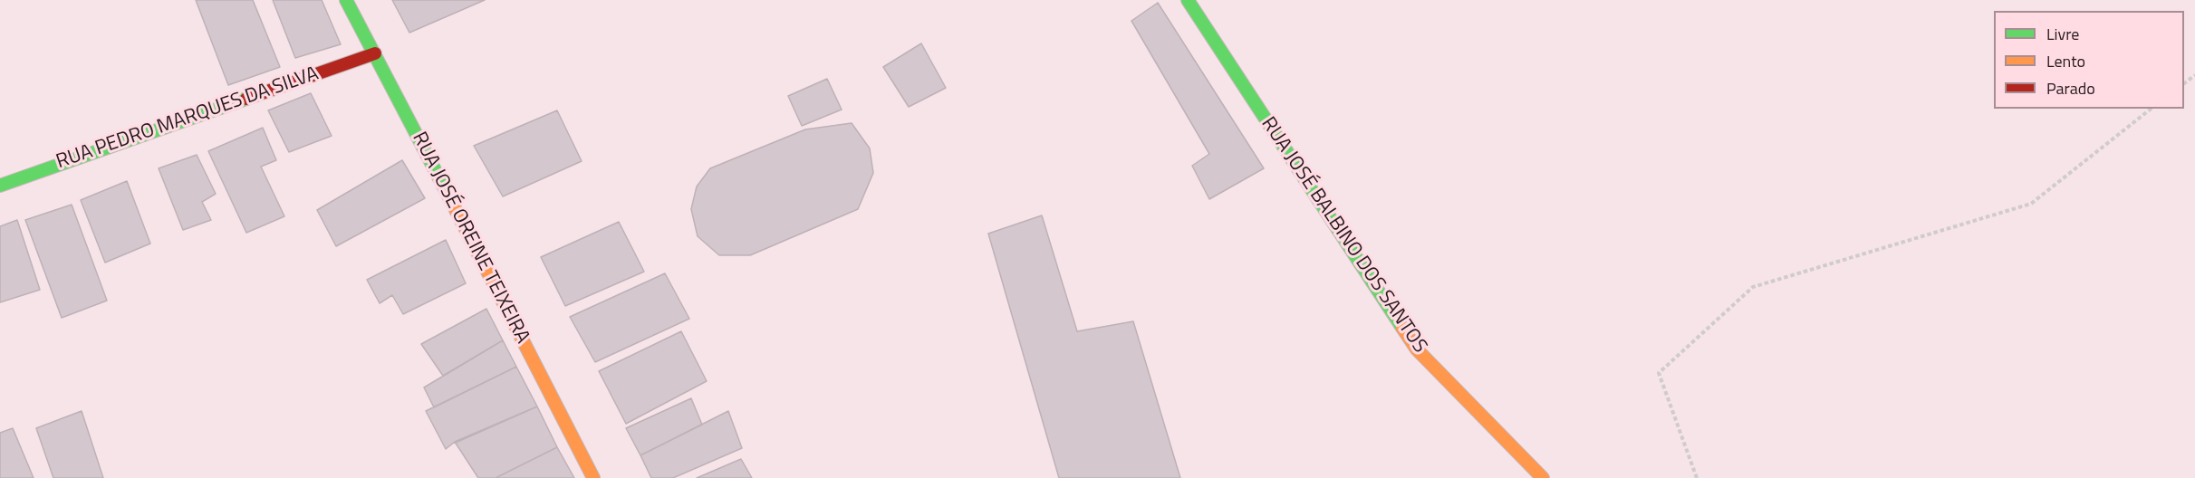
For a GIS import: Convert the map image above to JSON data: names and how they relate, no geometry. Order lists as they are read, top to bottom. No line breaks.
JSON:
{"streets":{"street":["RUA PEDRO MARQUES DA SILVA","RUA JOSÉ BALBINO DOS SANTOS","RUA JOSÉ OREINE TEIXEIRA"]},"crossings":[["RUA PEDRO MARQUES DA SILVA","RUA JOSÉ OREINE TEIXEIRA"]],"legend":["Livre","Lento","Parado"]}
